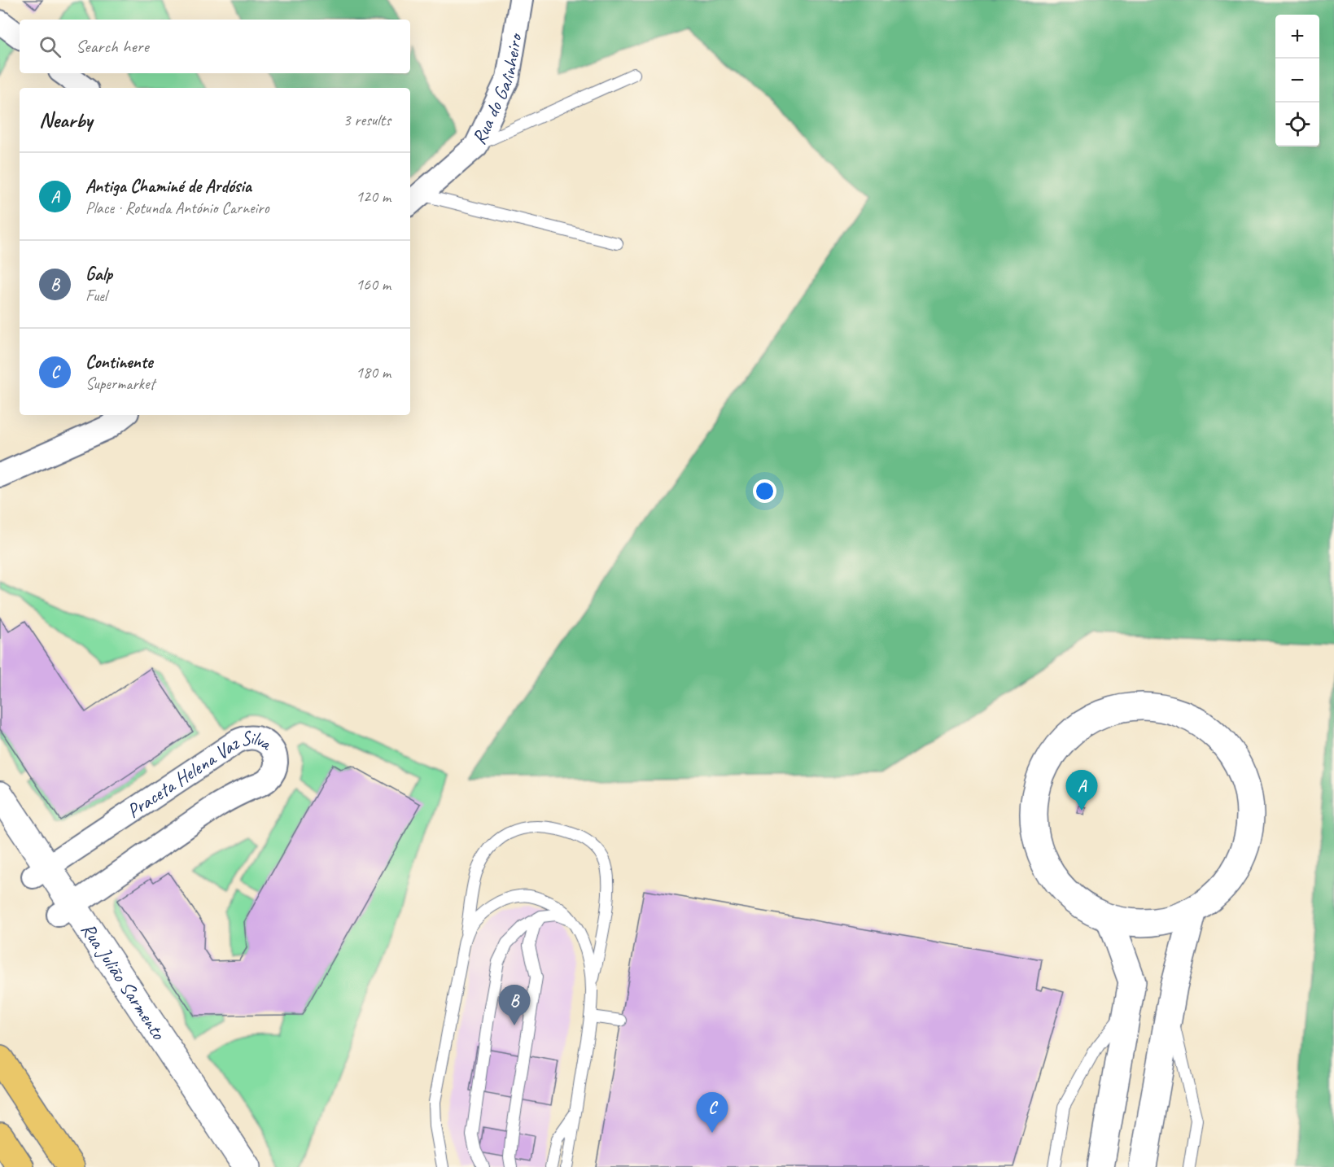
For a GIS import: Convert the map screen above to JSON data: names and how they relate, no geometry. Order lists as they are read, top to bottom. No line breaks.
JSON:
{"streets":{"street":["Rua do Galinheiro","Praceta Helena Vaz Silva","Rua Julião Sarmento"]},"crossings":[["Praceta Helena Vaz Silva","Rua Julião Sarmento"]],"page":{"map_buttons":["+","−"],"search":"Search here","heading":["Nearby","3 results"],"list":[{"mark":"A","name":"Antiga Chaminé de Ardósia","note":"Place · Rotunda António Carneiro","value":"120 m"},{"mark":"B","name":"Galp","note":"Fuel","value":"160 m"},{"mark":"C","name":"Continente","note":"Supermarket","value":"180 m"}],"pins":["A","B","C"]}}
